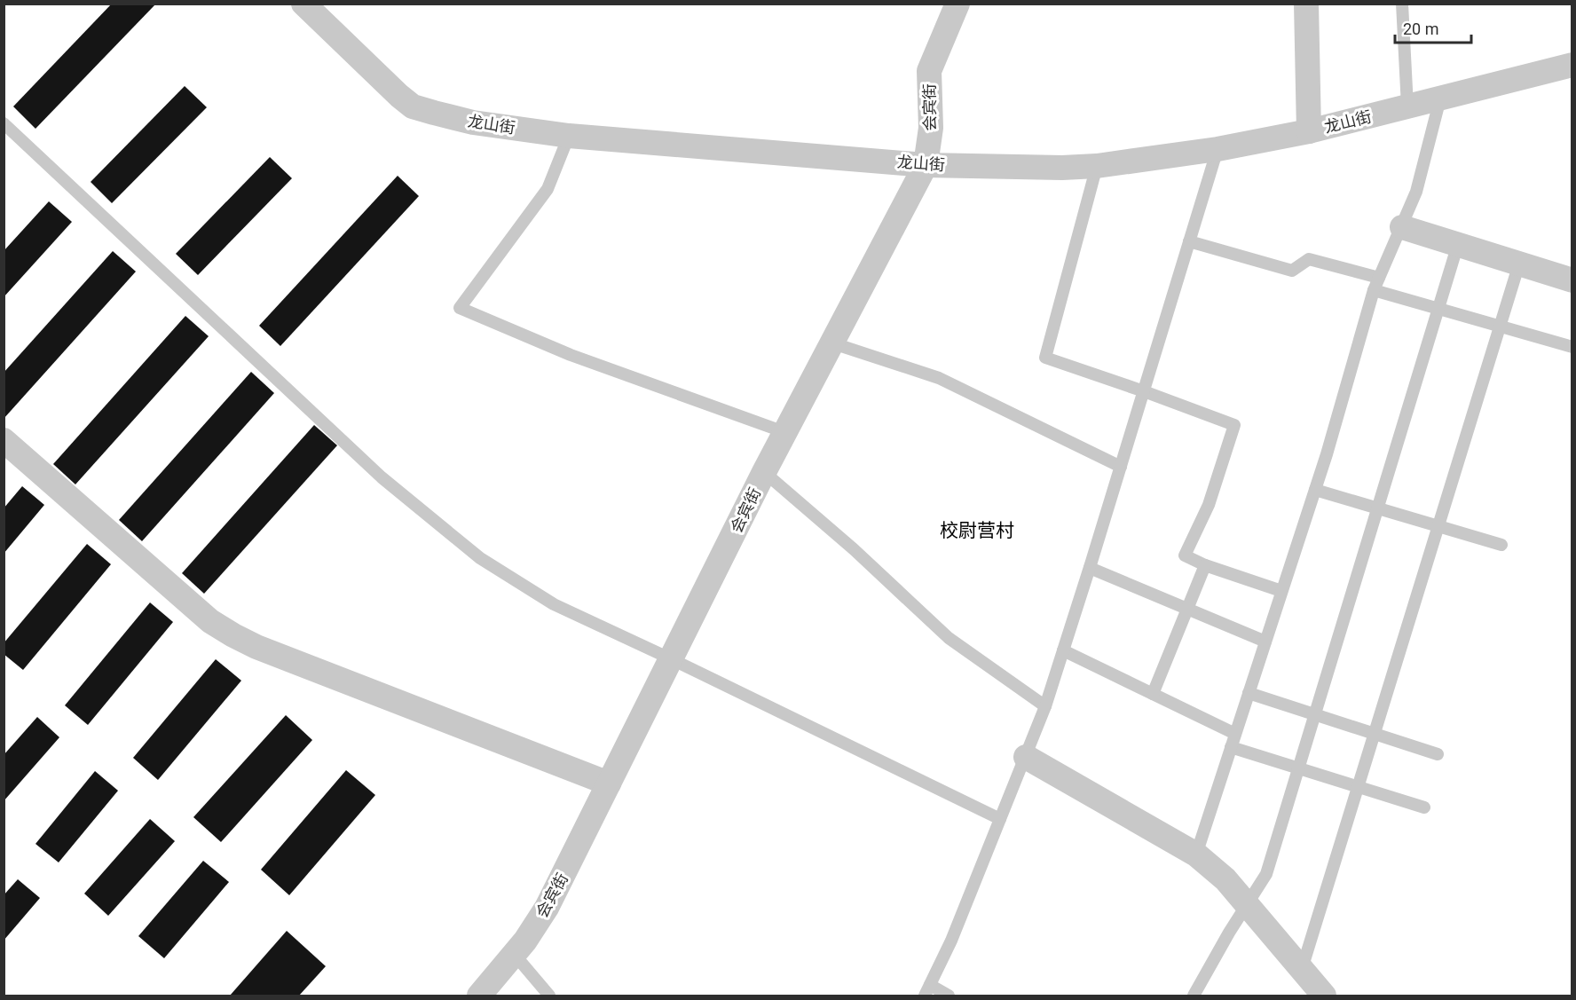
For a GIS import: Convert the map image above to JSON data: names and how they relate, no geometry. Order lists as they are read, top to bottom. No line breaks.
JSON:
{"streets":{"street":["会宾街","龙山街"]},"crossings":[["会宾街","龙山街"]],"districts":["校尉营村"],"scale_bar":"20 m"}
